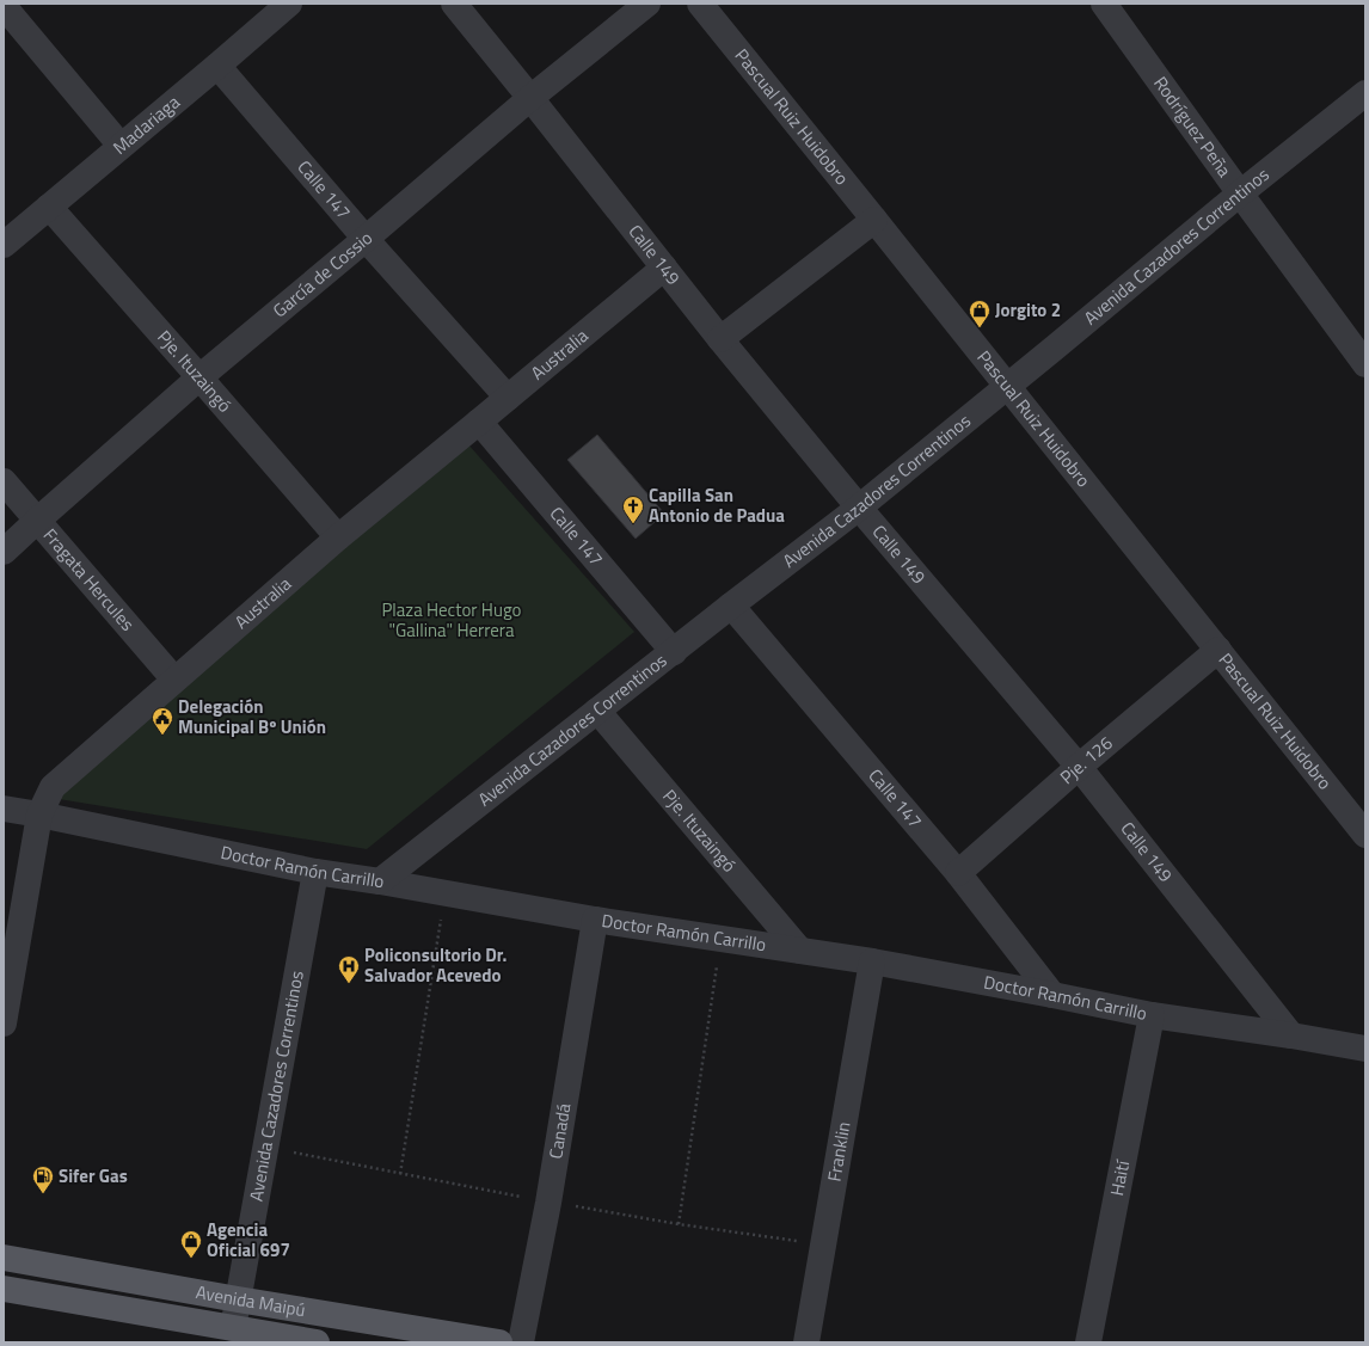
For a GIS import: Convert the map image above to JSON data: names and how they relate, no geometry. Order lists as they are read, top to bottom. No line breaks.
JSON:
{"streets":{"main road":["Avenida Maipú"],"street":["Pascual Ruiz Huidobro","Madariaga","Rodríguez Peña","Calle 147","Avenida Cazadores Correntinos","Calle 149","García de Cossio","Australia","Pje. Ituzaingó","Fragata Hercules","Pje. 126","Doctor Ramón Carrillo","Canadá","Franklin","Haití"]},"crossings":[["Pascual Ruiz Huidobro","Avenida Cazadores Correntinos"],["Pascual Ruiz Huidobro","Pje. 126"],["Madariaga","Calle 147"],["Madariaga","Pje. Ituzaingó"],["Rodríguez Peña","Avenida Cazadores Correntinos"],["Calle 147","Avenida Cazadores Correntinos"],["Calle 147","García de Cossio"],["Calle 147","Australia"],["Calle 147","Pje. 126"],["Calle 147","Doctor Ramón Carrillo"],["Avenida Cazadores Correntinos","Calle 149"],["Avenida Cazadores Correntinos","Pje. Ituzaingó"],["Avenida Cazadores Correntinos","Doctor Ramón Carrillo"],["Avenida Cazadores Correntinos","Avenida Maipú"],["Calle 149","García de Cossio"],["Calle 149","Australia"],["Calle 149","Pje. 126"],["Calle 149","Doctor Ramón Carrillo"],["García de Cossio","Pje. Ituzaingó"],["García de Cossio","Fragata Hercules"],["Australia","Pje. Ituzaingó"],["Australia","Fragata Hercules"],["Australia","Doctor Ramón Carrillo"],["Pje. Ituzaingó","Doctor Ramón Carrillo"],["Doctor Ramón Carrillo","Canadá"],["Doctor Ramón Carrillo","Franklin"],["Doctor Ramón Carrillo","Haití"]],"parks":["Plaza Hector Hugo \"Gallina\" Herrera"],"places":{"shop":["Jorgito 2","Agencia Oficial 697"],"church":["Capilla San Antonio de Padua"],"public building":["Delegación Municipal Bº Unión"],"hospital":["Policonsultorio Dr. Salvador Acevedo"],"fuel station":["Sifer Gas"]}}
